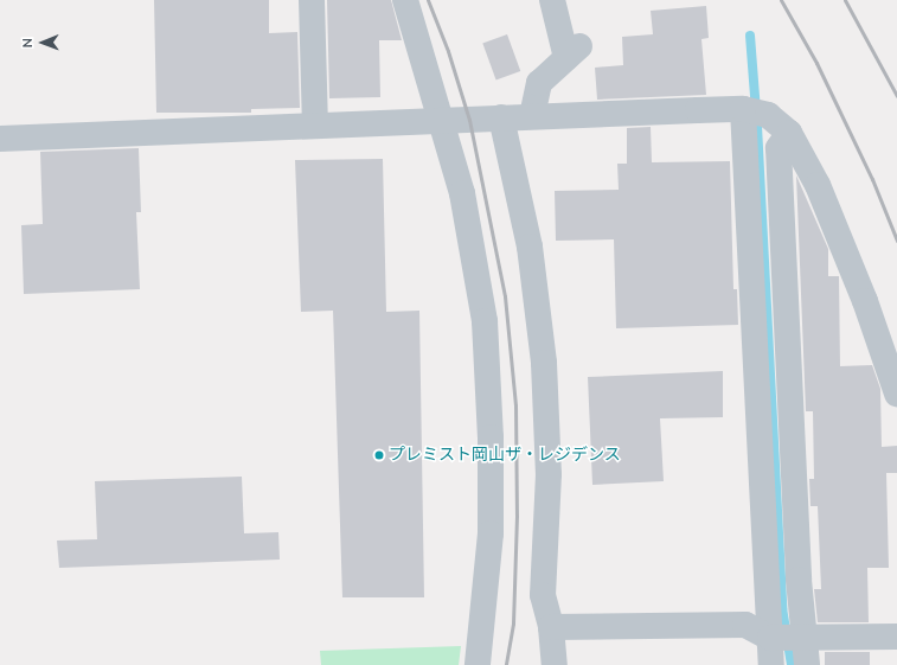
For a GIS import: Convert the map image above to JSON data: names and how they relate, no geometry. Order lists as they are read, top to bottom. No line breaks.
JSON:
{"places":["プレミスト岡山ザ・レジデンス"],"north":"left"}
